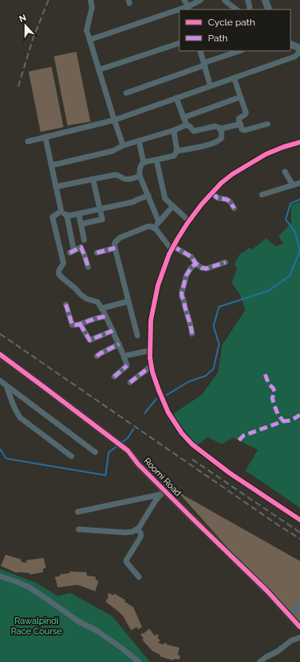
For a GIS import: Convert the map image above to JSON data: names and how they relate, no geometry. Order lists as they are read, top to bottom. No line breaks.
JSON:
{"streets":{"street":["Roomi Road"]},"parks":["Rawalpindi Race Course"],"legend":["Cycle path","Path"],"north":"top"}
